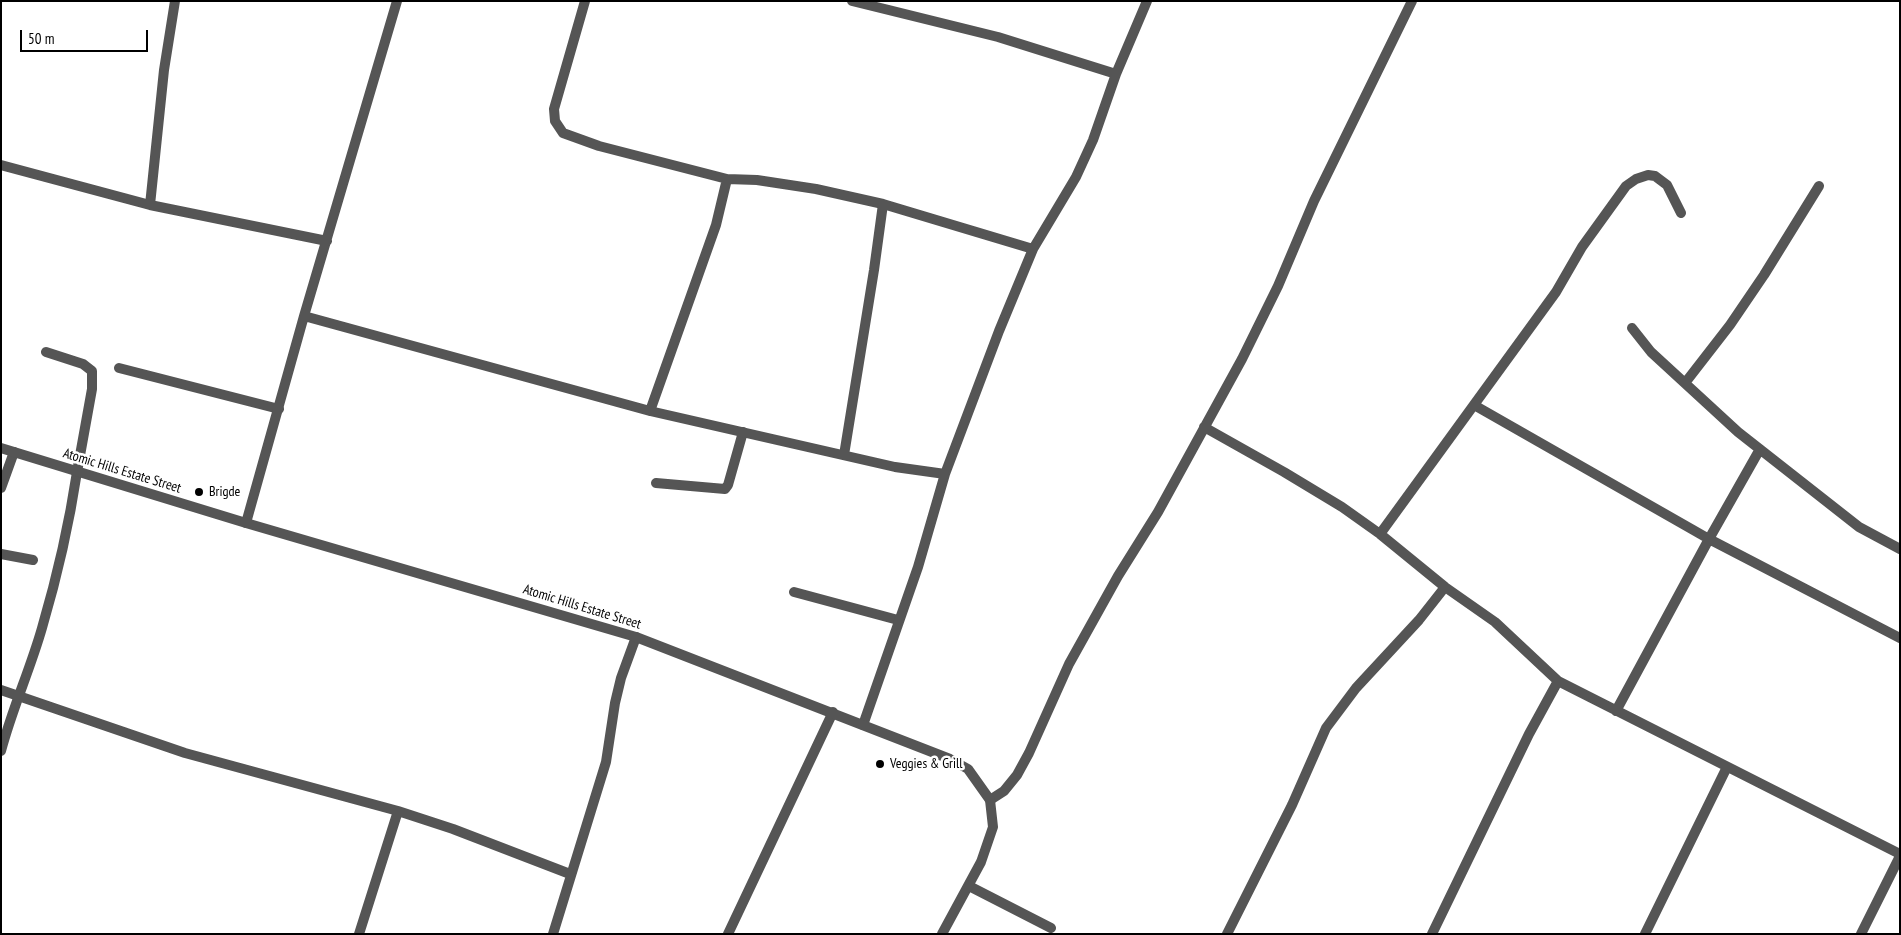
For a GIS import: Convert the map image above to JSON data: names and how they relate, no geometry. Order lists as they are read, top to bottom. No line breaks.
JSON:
{"streets":{"street":["Atomic Hills Estate Street"]},"places":["Brigde","Veggies & Grill"],"scale_bar":"50 m"}
